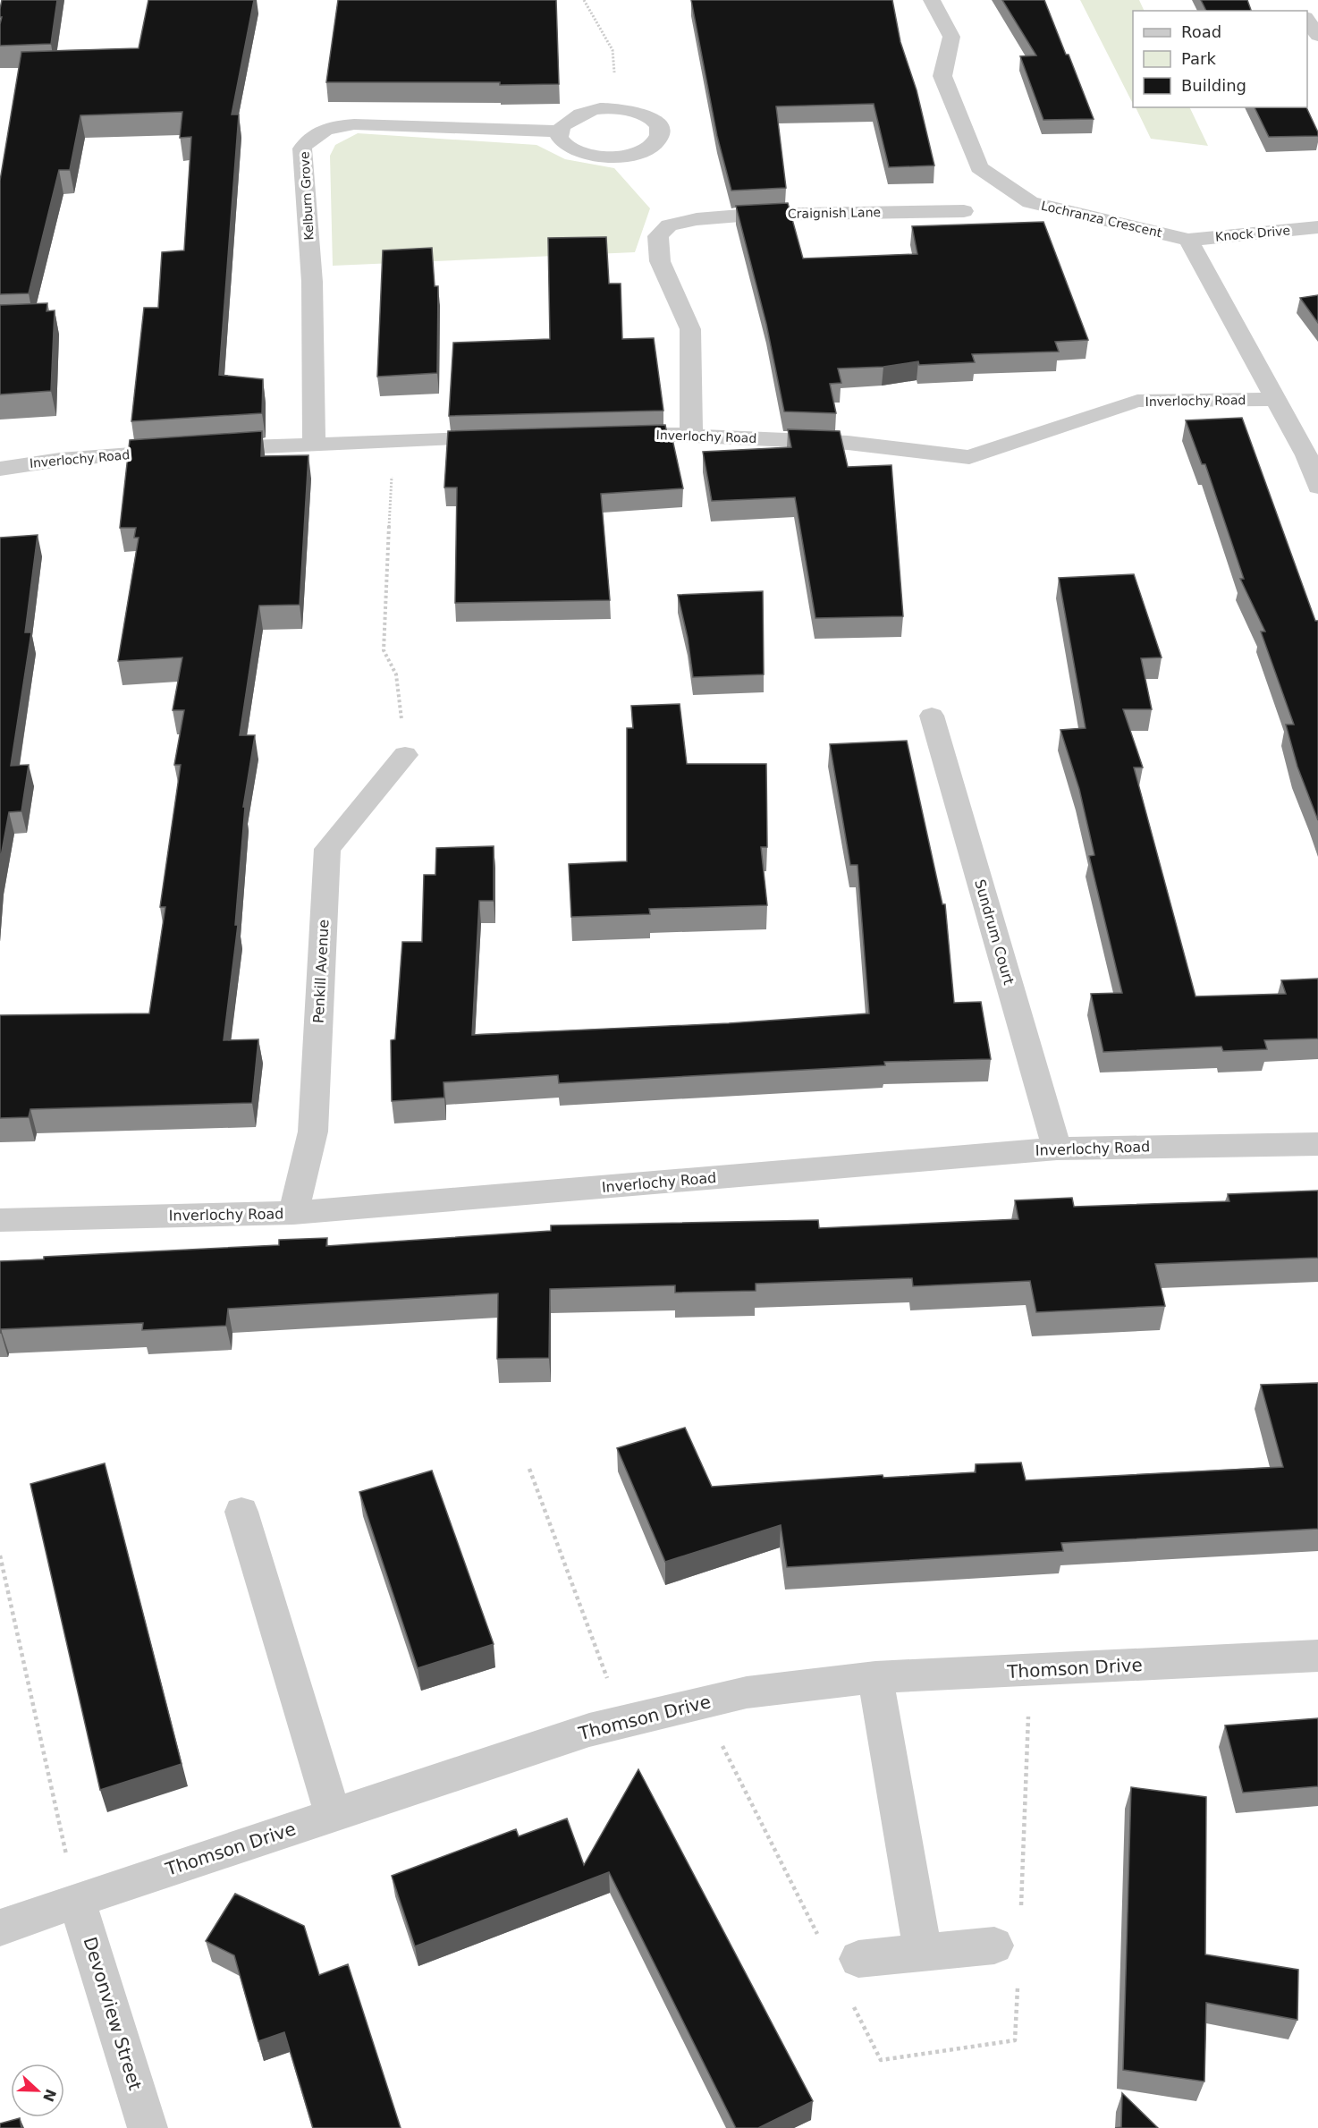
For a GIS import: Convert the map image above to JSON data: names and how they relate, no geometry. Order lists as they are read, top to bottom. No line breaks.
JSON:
{"streets":{"street":["Kelburn Grove","Craignish Lane","Lochranza Crescent","Knock Drive","Inverlochy Road","Sundrum Court","Penkill Avenue","Thomson Drive","Devonview Street"]},"crossings":[["Kelburn Grove","Inverlochy Road"],["Craignish Lane","Inverlochy Road"],["Lochranza Crescent","Knock Drive"],["Inverlochy Road","Sundrum Court"],["Inverlochy Road","Penkill Avenue"],["Thomson Drive","Devonview Street"]],"legend":["Road","Park","Building"],"north":"right"}
